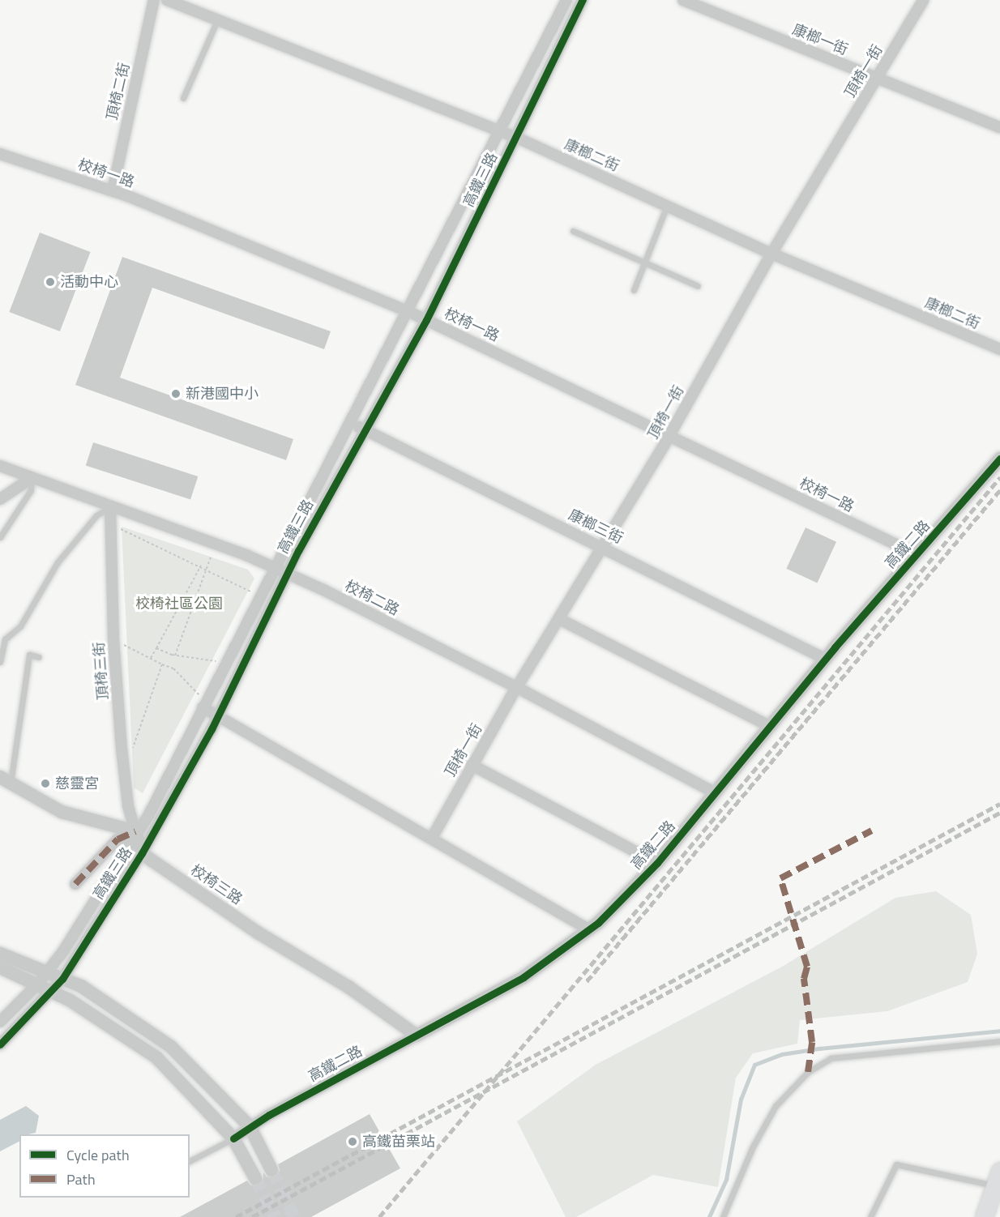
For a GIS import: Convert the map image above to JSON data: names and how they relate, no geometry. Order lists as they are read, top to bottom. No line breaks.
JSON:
{"streets":{"street":["康榔一街","頂椅一街","頂椅二街","康榔二街","校椅一路","高鐵三路","康榔三街","高鐵二路","校椅二路","頂椅三街","校椅三路"]},"crossings":[["康榔一街","頂椅一街"],["頂椅一街","康榔二街"],["頂椅一街","校椅一路"],["頂椅一街","康榔三街"],["頂椅一街","校椅二路"],["頂椅二街","校椅一路"],["康榔二街","高鐵三路"],["校椅一路","高鐵三路"],["校椅一路","高鐵二路"],["高鐵三路","康榔三街"],["高鐵三路","校椅二路"],["高鐵三路","頂椅三街"],["高鐵三路","校椅三路"],["康榔三街","高鐵二路"],["高鐵二路","校椅二路"],["高鐵二路","校椅三路"],["校椅二路","頂椅三街"]],"parks":["校椅社區公園"],"places":["活動中心","新港國中小","慈靈宮","高鐵苗栗站"],"legend":["Cycle path","Path"]}
